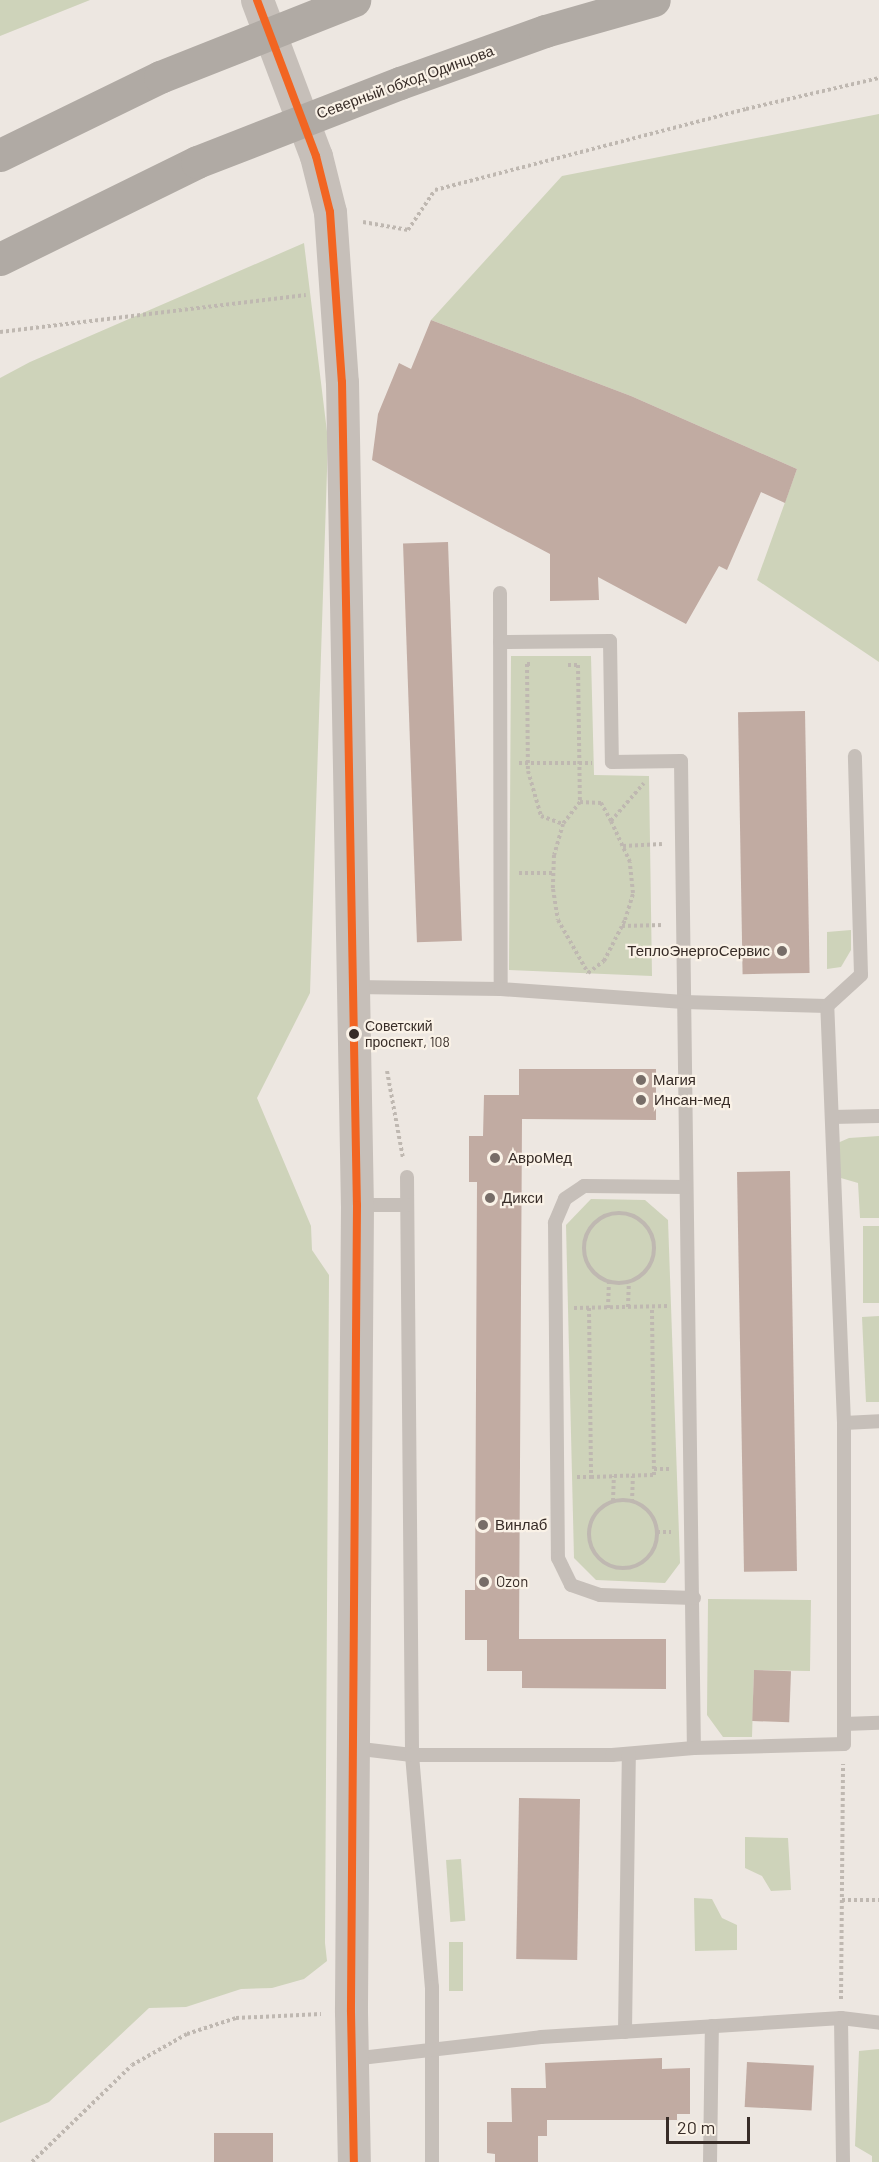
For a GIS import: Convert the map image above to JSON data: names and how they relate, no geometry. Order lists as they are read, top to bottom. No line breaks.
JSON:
{"streets":{"highway":["Северный обход Одинцова"]},"places":["ТеплоЭнергоСервис","Советский проспект, 108","Магия","Инсан-мед","АвроМед","Дикси","Винлаб","Ozon"],"scale_bar":"20 m"}
